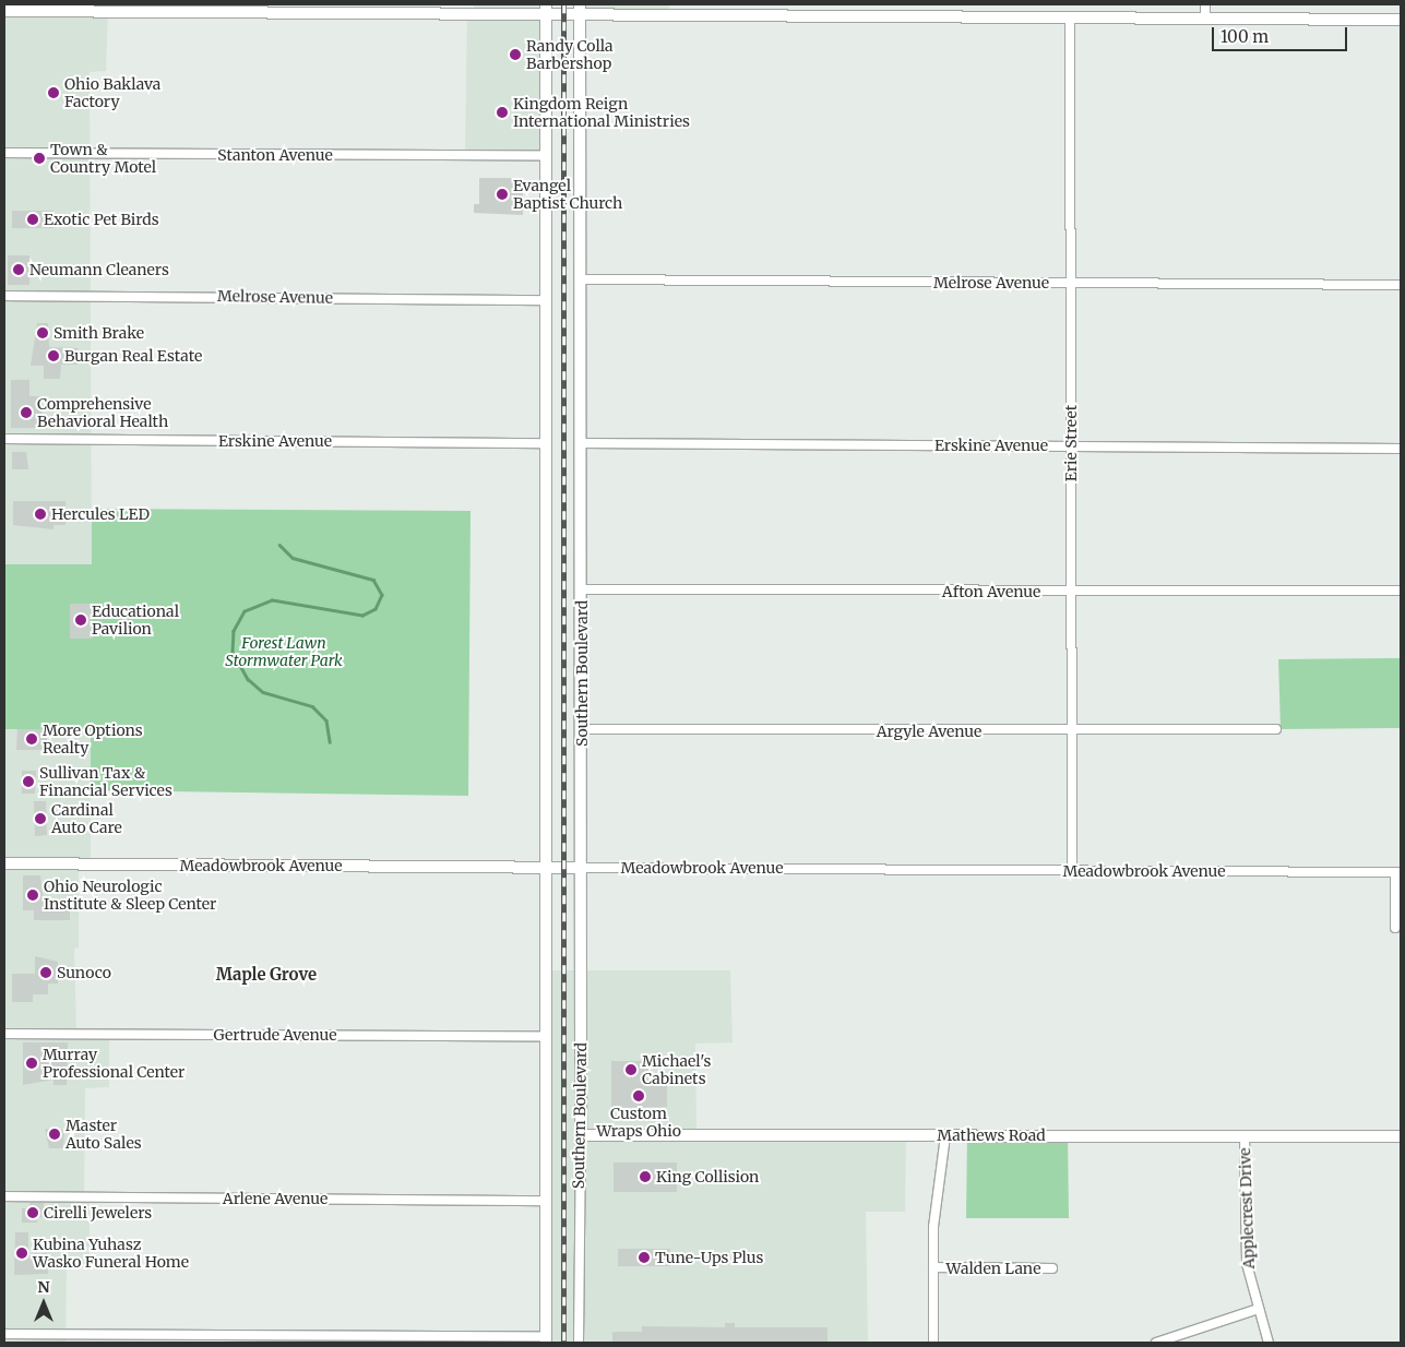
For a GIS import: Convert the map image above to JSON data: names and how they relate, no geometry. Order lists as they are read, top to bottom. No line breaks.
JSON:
{"streets":{"street":["Stanton Avenue","Melrose Avenue","Erskine Avenue","Erie Street","Afton Avenue","Southern Boulevard","Argyle Avenue","Meadowbrook Avenue","Gertrude Avenue","Mathews Road","Arlene Avenue","Applecrest Drive","Walden Lane"]},"crossings":[["Melrose Avenue","Erie Street"],["Melrose Avenue","Southern Boulevard"],["Erskine Avenue","Erie Street"],["Erskine Avenue","Southern Boulevard"],["Erie Street","Afton Avenue"],["Erie Street","Argyle Avenue"],["Erie Street","Meadowbrook Avenue"],["Afton Avenue","Southern Boulevard"],["Southern Boulevard","Argyle Avenue"],["Southern Boulevard","Meadowbrook Avenue"],["Southern Boulevard","Mathews Road"],["Mathews Road","Applecrest Drive"]],"districts":["Maple Grove"],"parks":["Forest Lawn Stormwater Park"],"places":["Randy Colla Barbershop","Ohio Baklava Factory","Kingdom Reign International Ministries","Town & Country Motel","Evangel Baptist Church","Exotic Pet Birds","Neumann Cleaners","Smith Brake","Burgan Real Estate","Comprehensive Behavioral Health","Hercules LED","Educational Pavilion","More Options Realty","Sullivan Tax & Financial Services","Cardinal Auto Care","Ohio Neurologic Institute & Sleep Center","Sunoco","Murray Professional Center","Michael's Cabinets","Custom Wraps Ohio","Master Auto Sales","King Collision","Cirelli Jewelers","Kubina Yuhasz Wasko Funeral Home","Tune-Ups Plus"],"scale_bar":"100 m","north":"top"}
